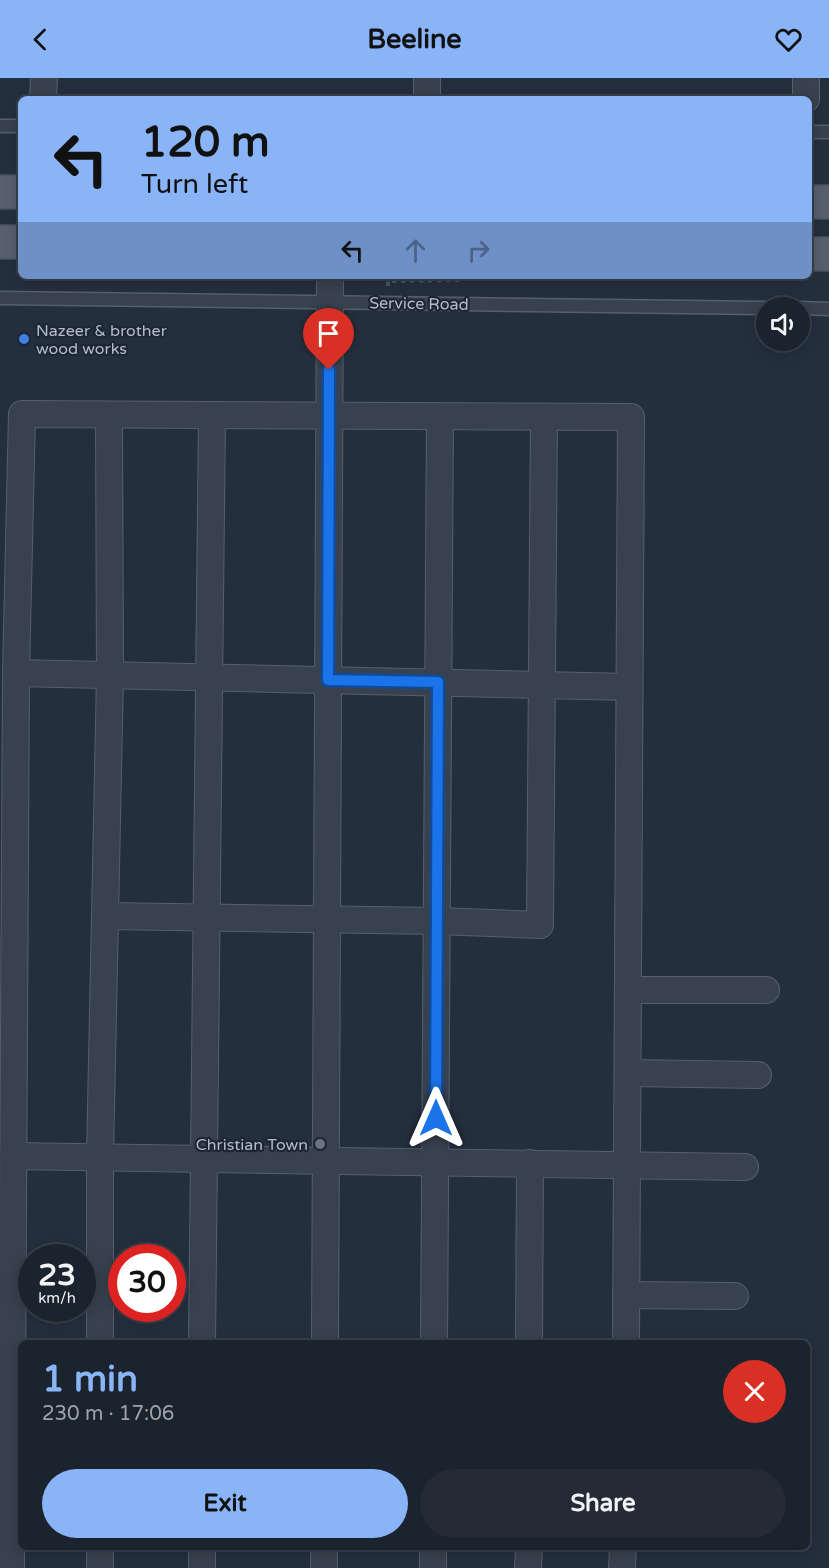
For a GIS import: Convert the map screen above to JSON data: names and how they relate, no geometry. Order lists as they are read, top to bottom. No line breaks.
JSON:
{"streets":{"lane":["Service Road"]},"places":["Nazeer & brother wood works","Christian Town"],"page":{"header":"Beeline","turn":["120 m","Turn left"],"speed":"23 km/h","limit":"30","heading":["1 min","230 m · 17:06"],"buttons":["Exit","Share"]}}
